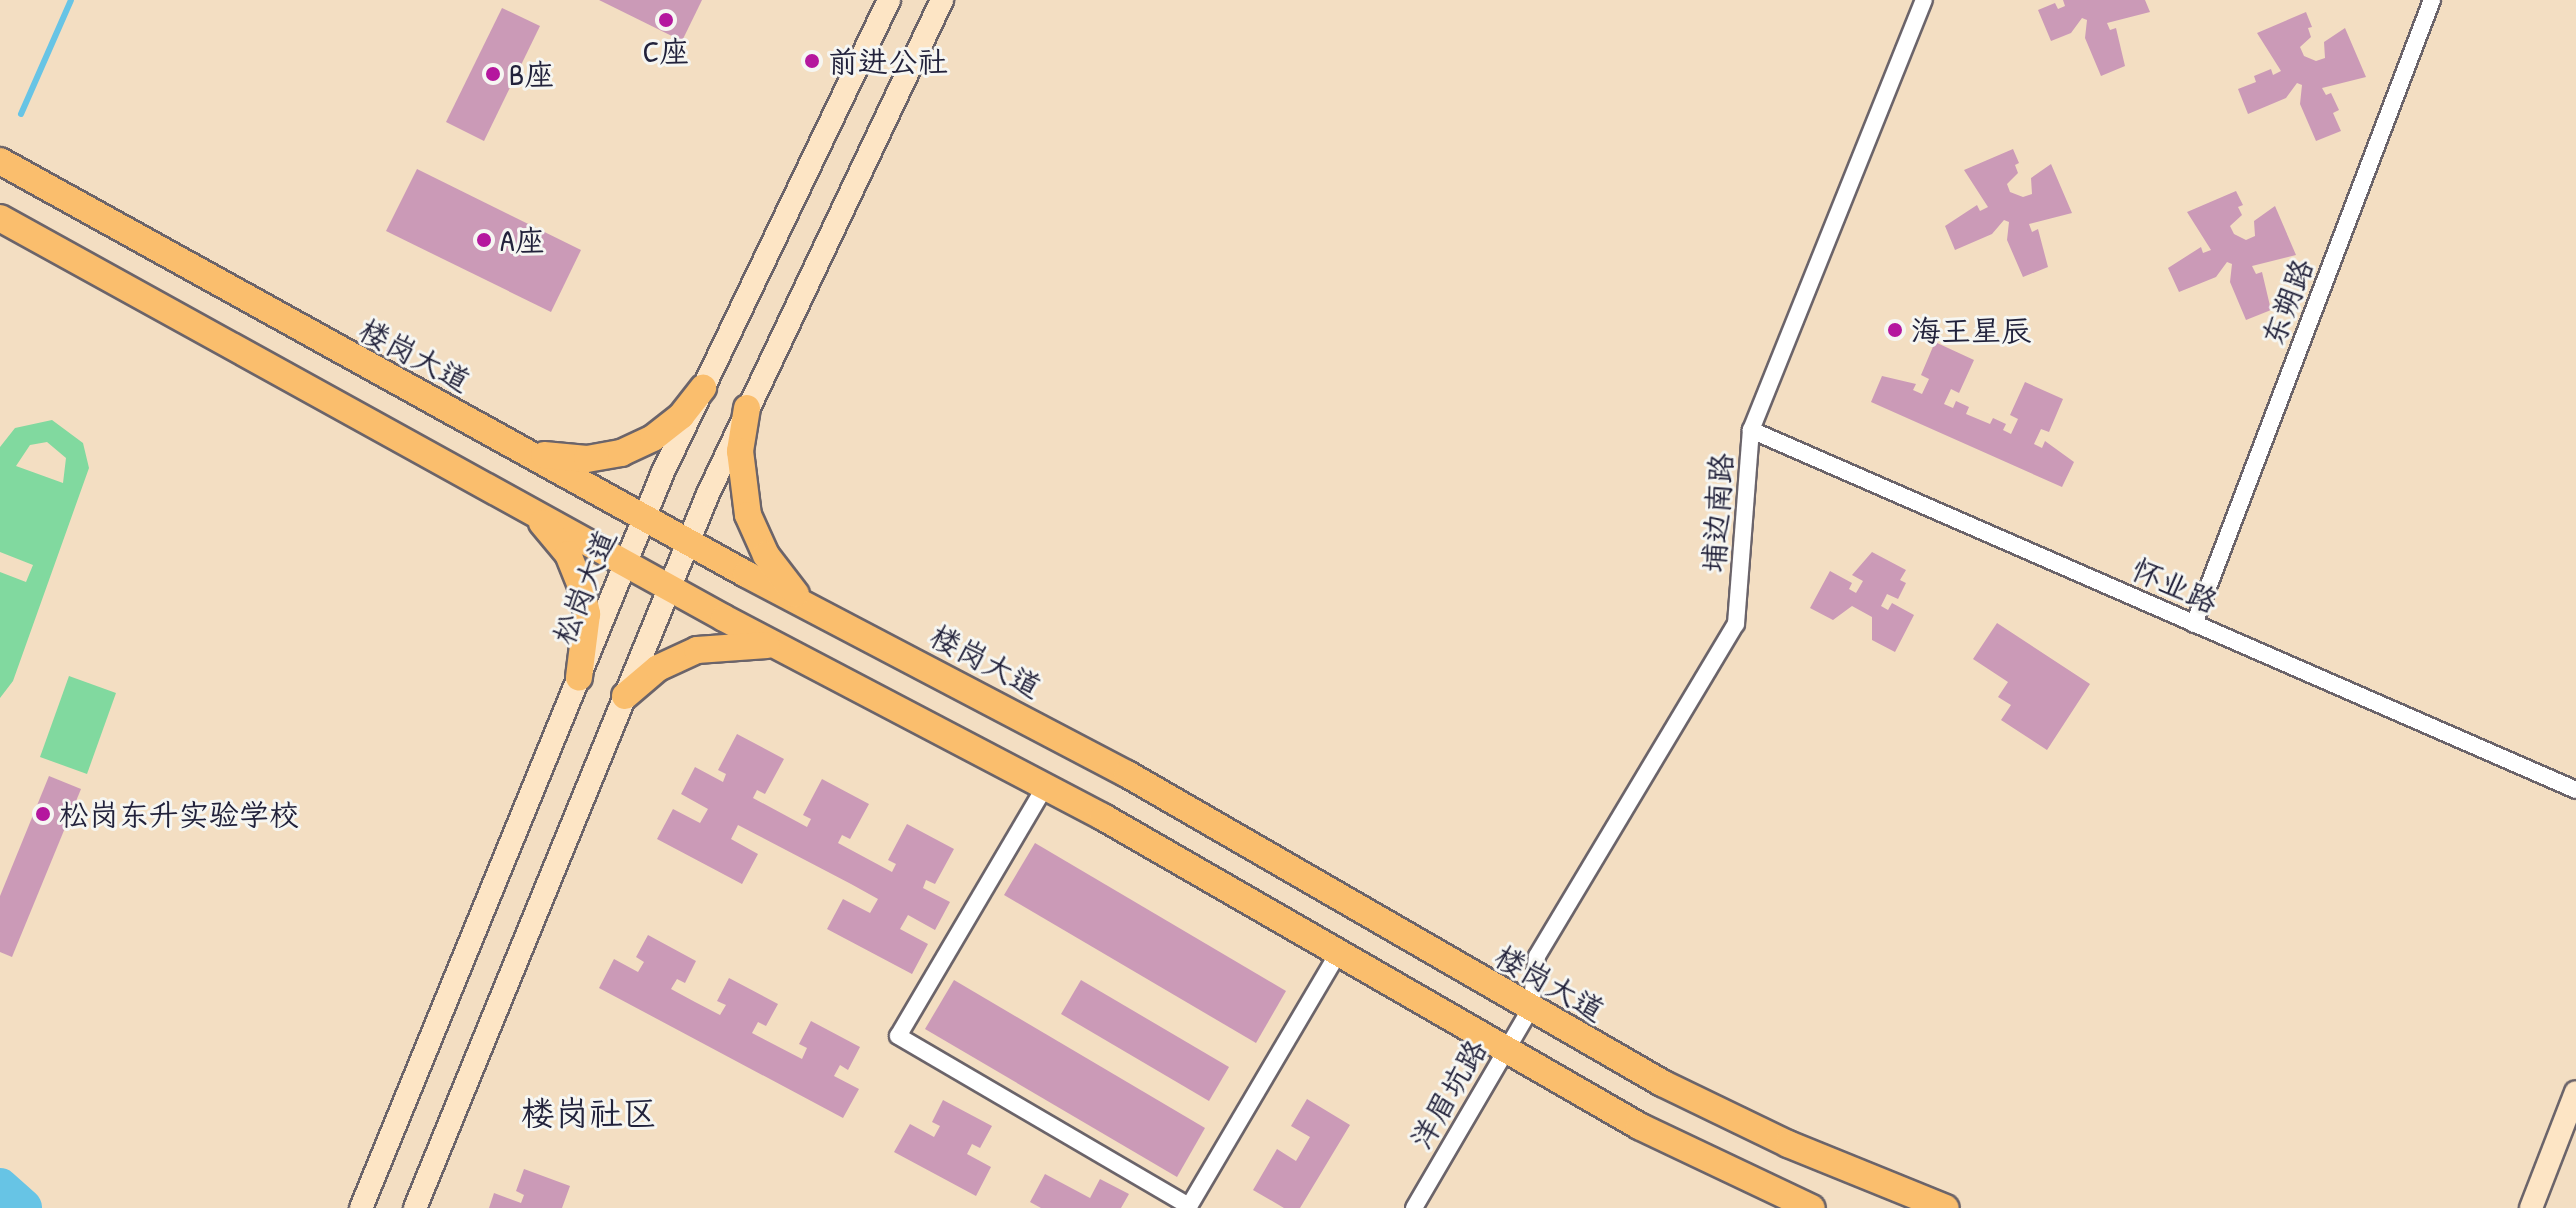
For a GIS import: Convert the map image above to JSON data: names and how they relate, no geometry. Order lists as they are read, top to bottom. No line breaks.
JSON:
{"streets":{"main road":["楼岗大道","松岗大道"],"street":["东朔路","埔边南路","怀业路","洋眉坑路"]},"crossings":[["东朔路","怀业路"],["楼岗大道","埔边南路"],["楼岗大道","松岗大道"],["楼岗大道","洋眉坑路"],["埔边南路","怀业路"],["埔边南路","洋眉坑路"]],"districts":["楼岗社区"],"places":["C座","前进公社","B座","A座","海王星辰","松岗东升实验学校"]}
